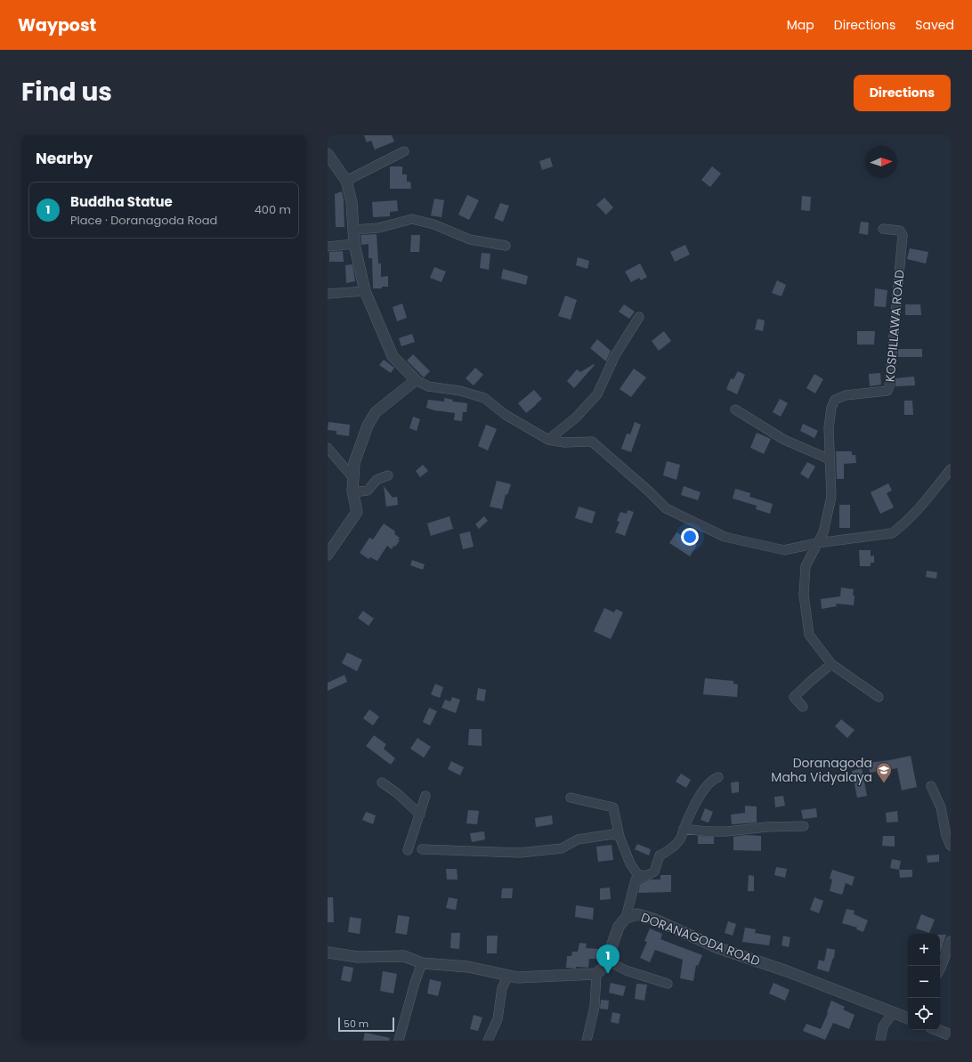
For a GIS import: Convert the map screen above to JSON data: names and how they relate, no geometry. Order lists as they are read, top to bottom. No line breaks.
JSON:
{"streets":{"street":["KOSPILLAWA ROAD","DORANAGODA ROAD"]},"places":{"school or university":["Doranagoda Maha Vidyalaya"]},"scale_bar":"50 m","north":"right","page":{"header":"Waypost","nav":["Map","Directions","Saved"],"title":"Find us","buttons":"Directions","heading":"Nearby","list":[{"mark":"1","name":"Buddha Statue","note":"Place · Doranagoda Road","value":"400 m"}],"map_buttons":["+","−"],"pins":"1","scale":"50 m"}}
